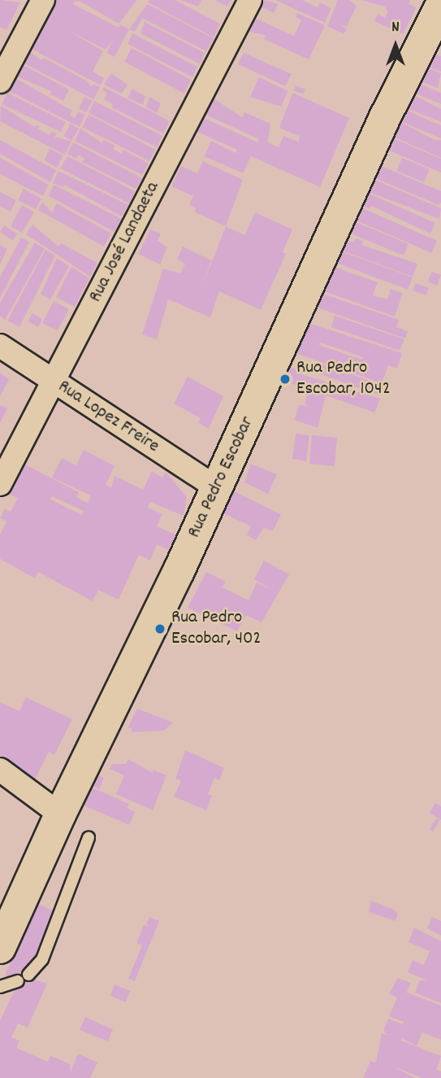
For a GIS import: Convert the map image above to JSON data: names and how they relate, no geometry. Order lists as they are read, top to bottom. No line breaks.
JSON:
{"streets":{"main road":["Rua Pedro Escobar"],"street":["Rua José Landaeta","Rua Lopez Freire"]},"crossings":[["Rua José Landaeta","Rua Lopez Freire"],["Rua Lopez Freire","Rua Pedro Escobar"]],"places":["Rua Pedro Escobar, 1042","Rua Pedro Escobar, 402"],"north":"top"}
